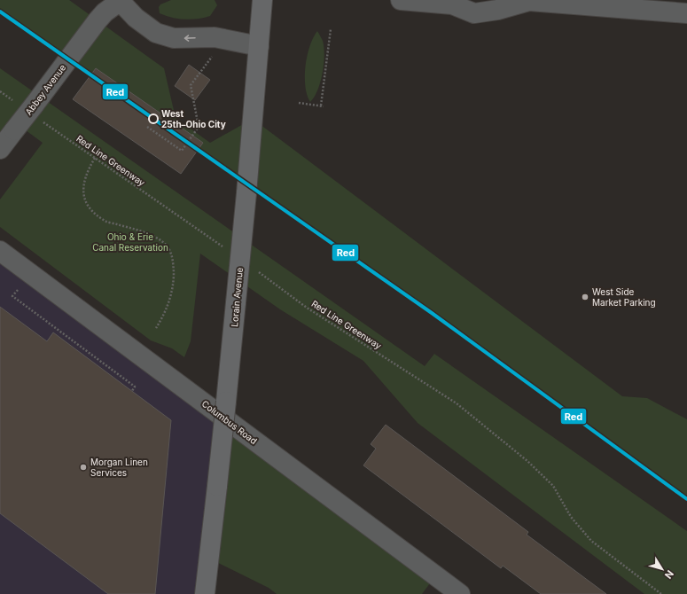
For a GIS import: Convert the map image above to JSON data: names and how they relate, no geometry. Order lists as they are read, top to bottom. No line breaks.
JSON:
{"streets":{"main road":["Lorain Avenue"],"street":["Abbey Avenue","Columbus Road"],"path":["Red Line Greenway"]},"parks":["Ohio & Erie Canal Reservation"],"places":["West 25th–Ohio City","West Side Market Parking","Morgan Linen Services"],"lines":["metro line Red"],"north":"bottom right"}
